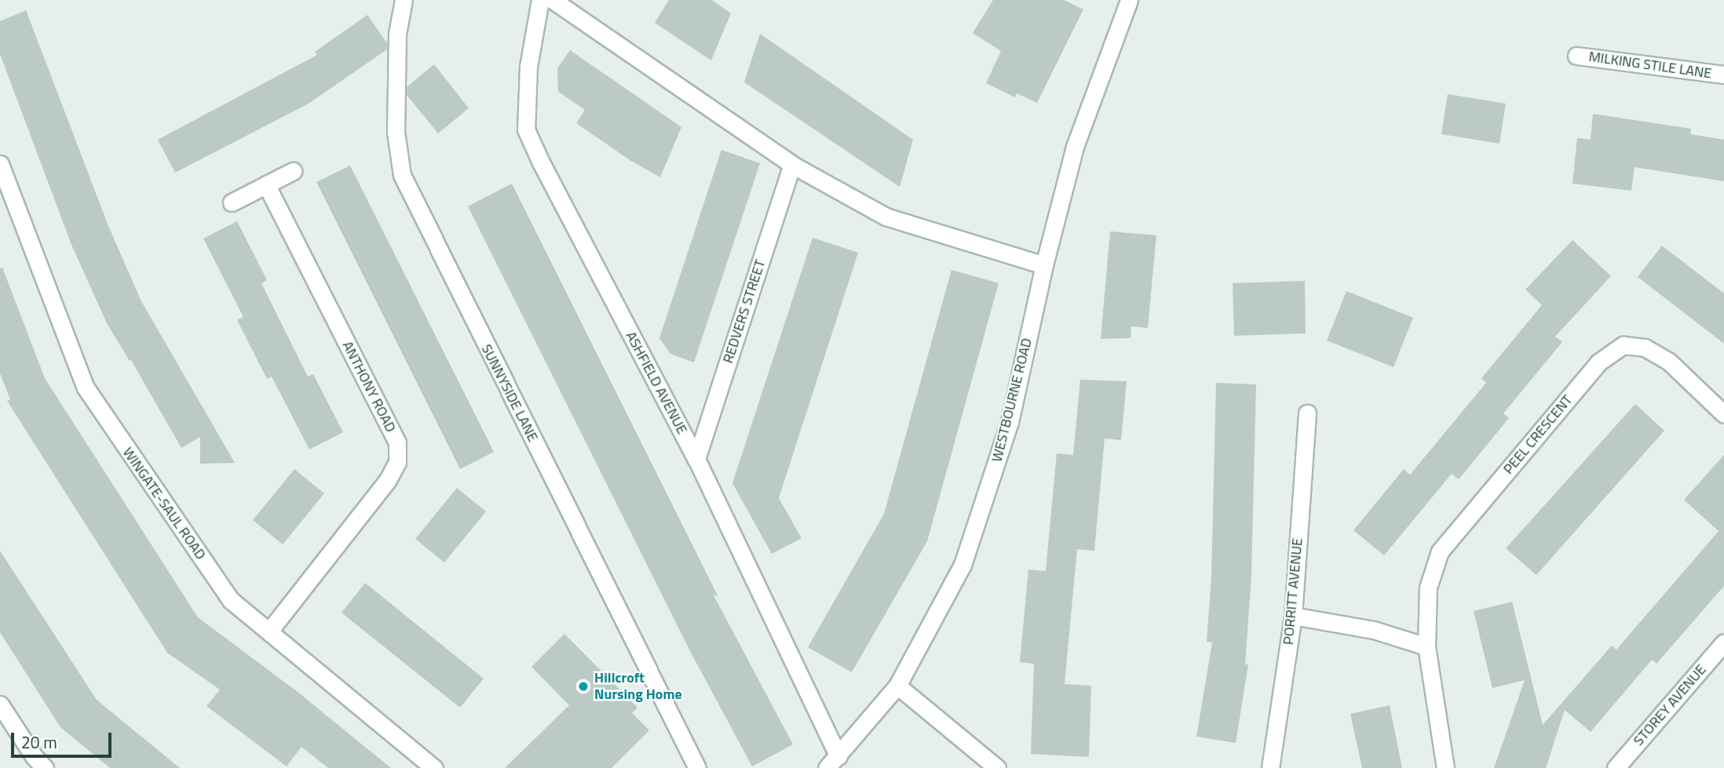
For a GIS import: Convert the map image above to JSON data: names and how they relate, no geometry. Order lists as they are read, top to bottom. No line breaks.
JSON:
{"streets":{"street":["MILKING STILE LANE","REDVERS STREET","ASHFIELD AVENUE","ANTHONY ROAD","SUNNYSIDE LANE","WESTBOURNE ROAD","PEEL CRESCENT","WINGATE-SAUL ROAD","PORRITT AVENUE","STOREY AVENUE"]},"crossings":[["REDVERS STREET","ASHFIELD AVENUE"],["ASHFIELD AVENUE","WESTBOURNE ROAD"],["ANTHONY ROAD","WINGATE-SAUL ROAD"]],"places":["Hillcroft Nursing Home"],"scale_bar":"20 m"}
